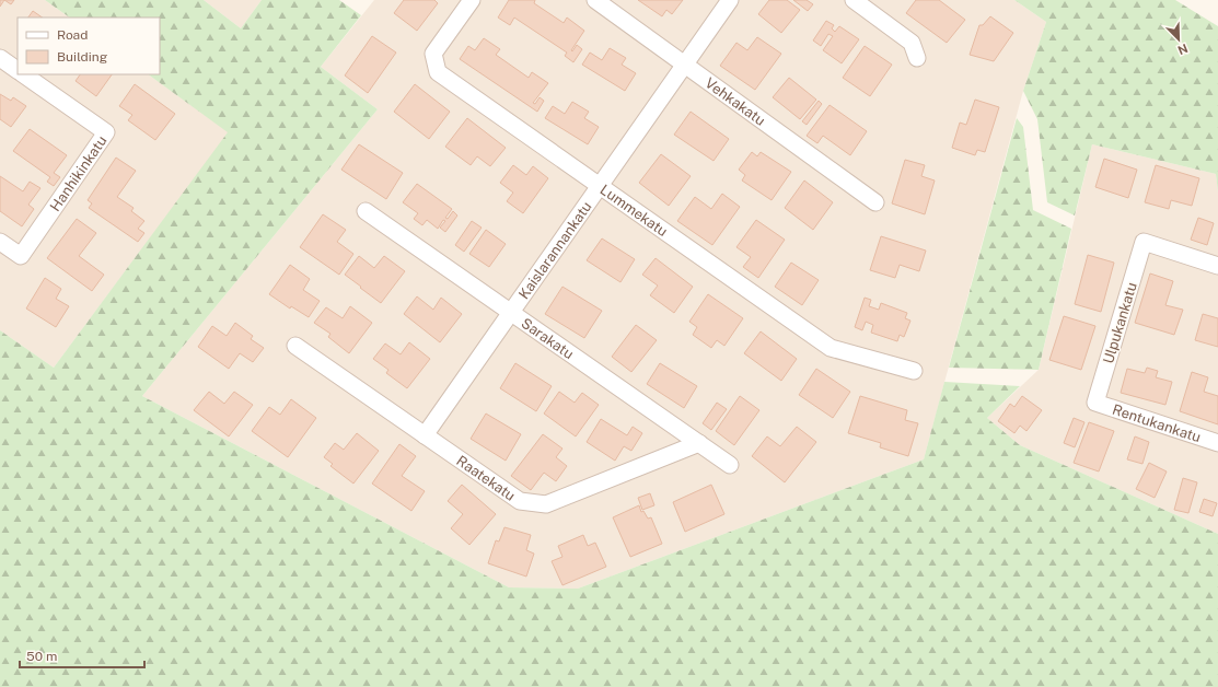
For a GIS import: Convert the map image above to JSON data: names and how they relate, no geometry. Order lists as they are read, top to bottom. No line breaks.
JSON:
{"streets":{"street":["Vehkakatu","Hanhikinkatu","Lummekatu","Kaislarannankatu","Ulpukankatu","Sarakatu","Rentukankatu","Raatekatu"]},"crossings":[["Vehkakatu","Kaislarannankatu"],["Lummekatu","Kaislarannankatu"],["Kaislarannankatu","Sarakatu"],["Kaislarannankatu","Raatekatu"],["Ulpukankatu","Rentukankatu"],["Sarakatu","Raatekatu"]],"legend":["Road","Building"],"scale_bar":"50 m","north":"bottom right"}
